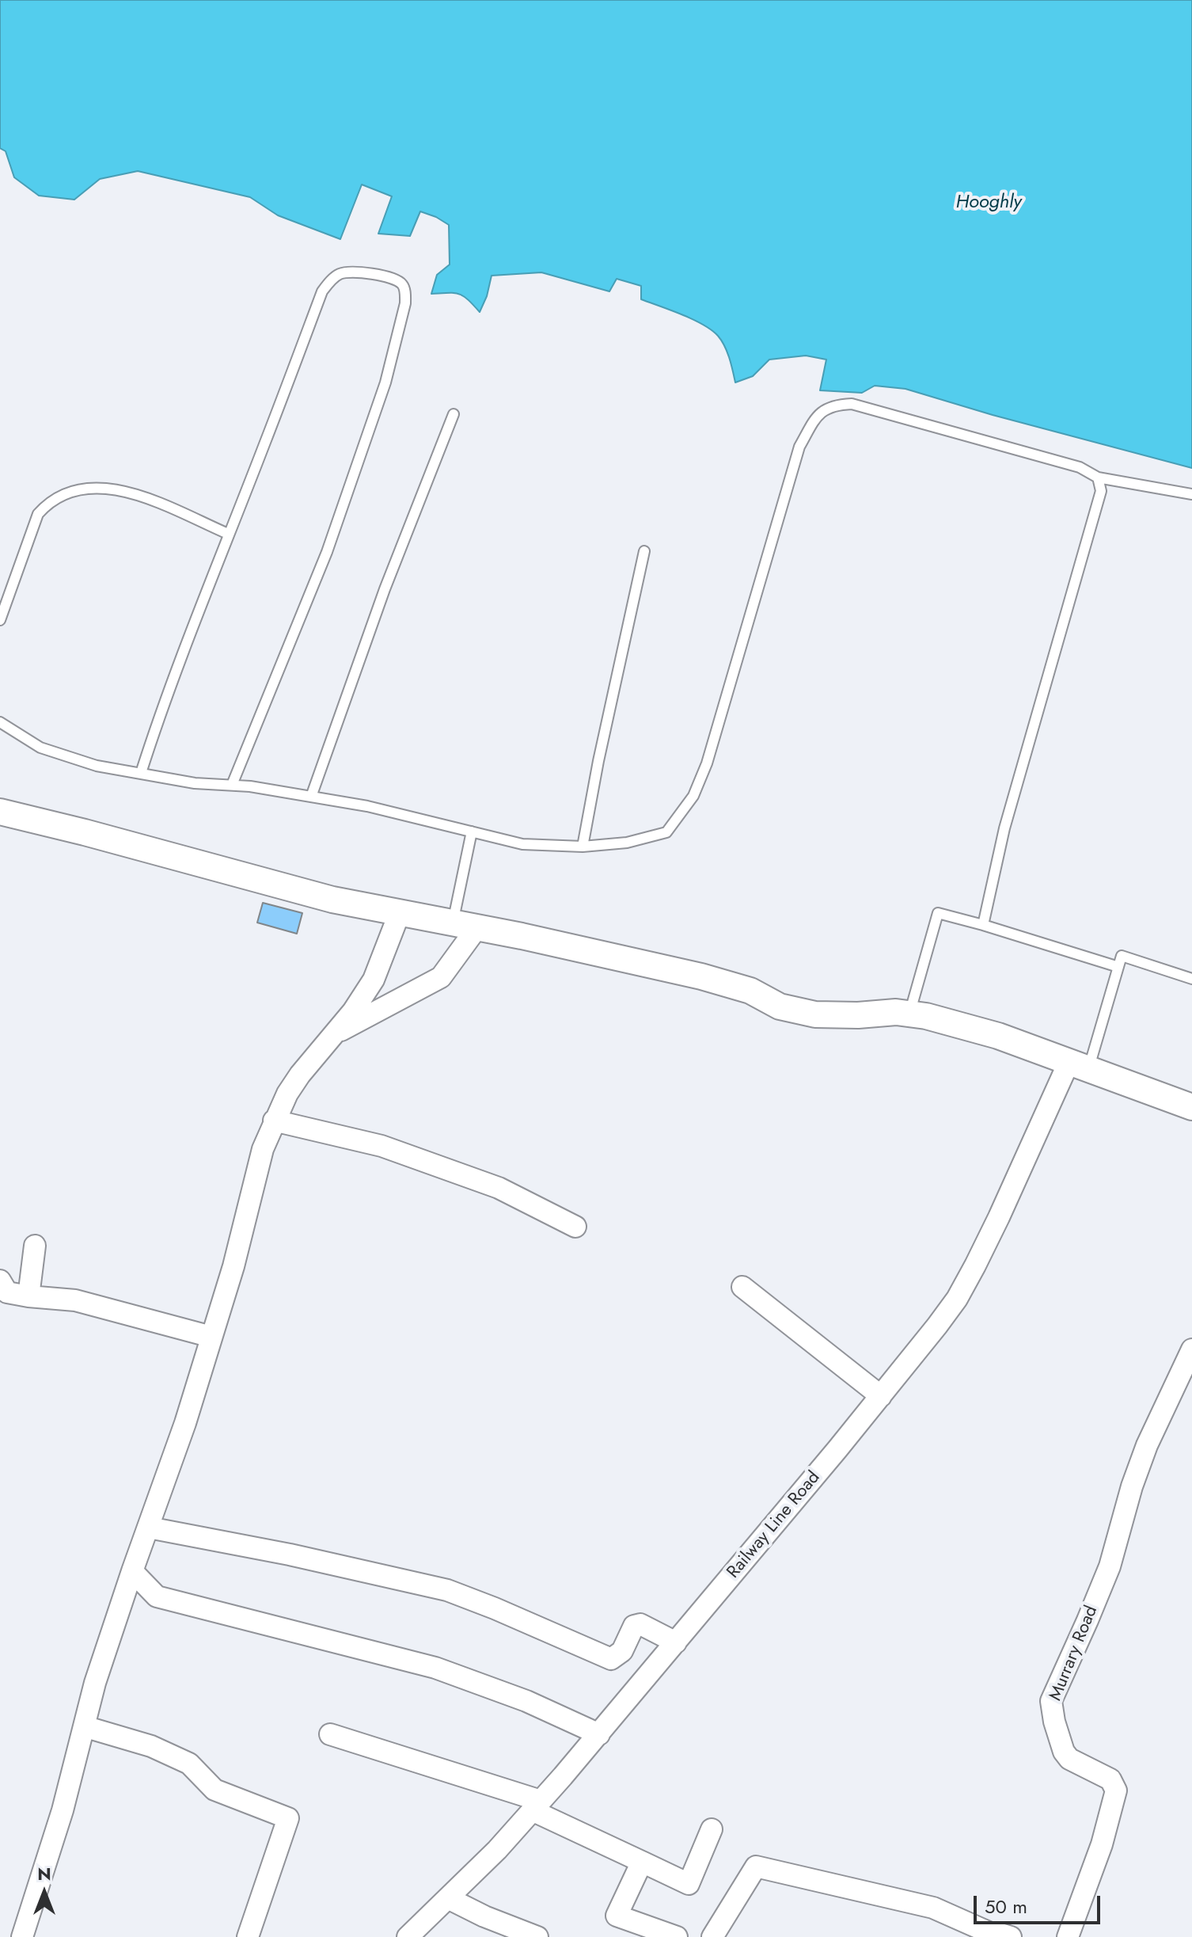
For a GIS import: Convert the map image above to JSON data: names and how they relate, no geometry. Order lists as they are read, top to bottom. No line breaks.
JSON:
{"streets":{"street":["Railway Line Road","Murrary Road"]},"water":["Hooghly"],"scale_bar":"50 m","north":"top"}
